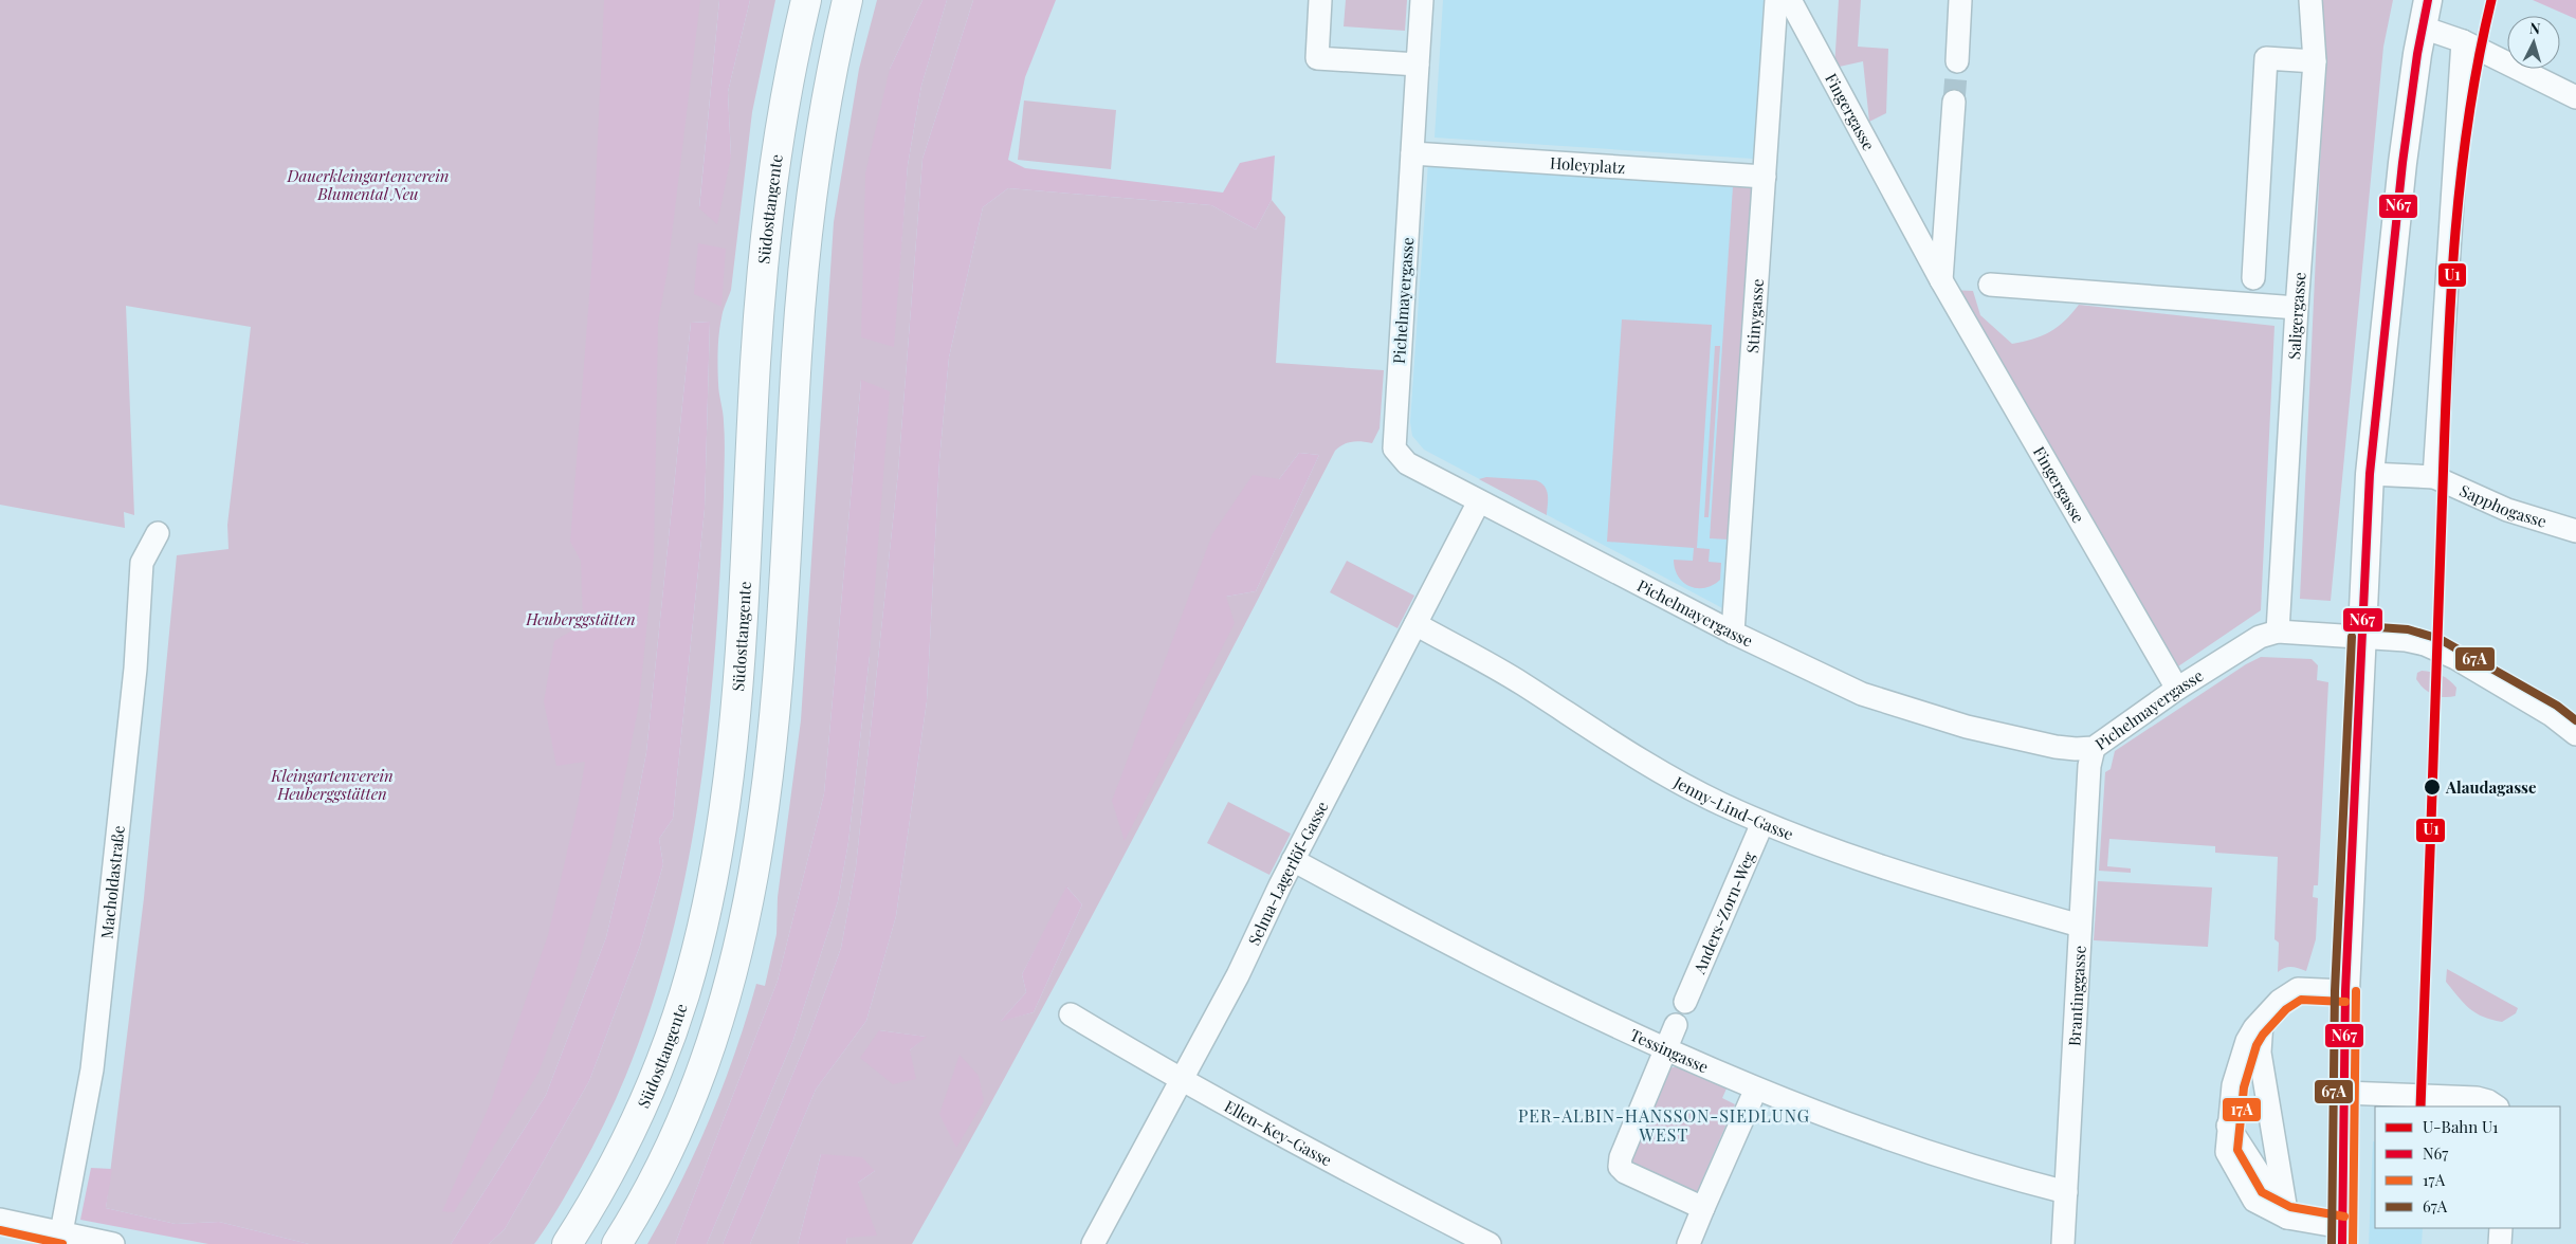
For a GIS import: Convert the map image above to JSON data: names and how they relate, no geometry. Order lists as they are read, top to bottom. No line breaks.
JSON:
{"streets":{"highway":["Südosttangente"],"street":["Fingergasse","Holeyplatz","Pichelmayergasse","Saligergasse","Stinygasse","Sapphogasse","Jenny-Lind-Gasse","Selma-Lagerlöf-Gasse","Macholdastraße","Anders-Zorn-Weg","Brantinggasse","Tessingasse","Ellen-Key-Gasse"]},"crossings":[["Fingergasse","Pichelmayergasse"],["Holeyplatz","Pichelmayergasse"],["Holeyplatz","Stinygasse"],["Pichelmayergasse","Saligergasse"],["Pichelmayergasse","Stinygasse"],["Pichelmayergasse","Selma-Lagerlöf-Gasse"],["Pichelmayergasse","Brantinggasse"],["Jenny-Lind-Gasse","Selma-Lagerlöf-Gasse"],["Jenny-Lind-Gasse","Anders-Zorn-Weg"],["Jenny-Lind-Gasse","Brantinggasse"],["Selma-Lagerlöf-Gasse","Tessingasse"],["Selma-Lagerlöf-Gasse","Ellen-Key-Gasse"],["Brantinggasse","Tessingasse"]],"districts":["PER-ALBIN-HANSSON-SIEDLUNG WEST"],"parks":["Dauerkleingartenverein Blumental Neu","Heuberggstätten","Kleingartenverein Heuberggstätten"],"places":["Alaudagasse"],"lines":["metro line U1","transit line N67","transit line 67A","transit line 17A"],"legend":["U-Bahn U1","N67","17A","67A"],"north":"top"}
